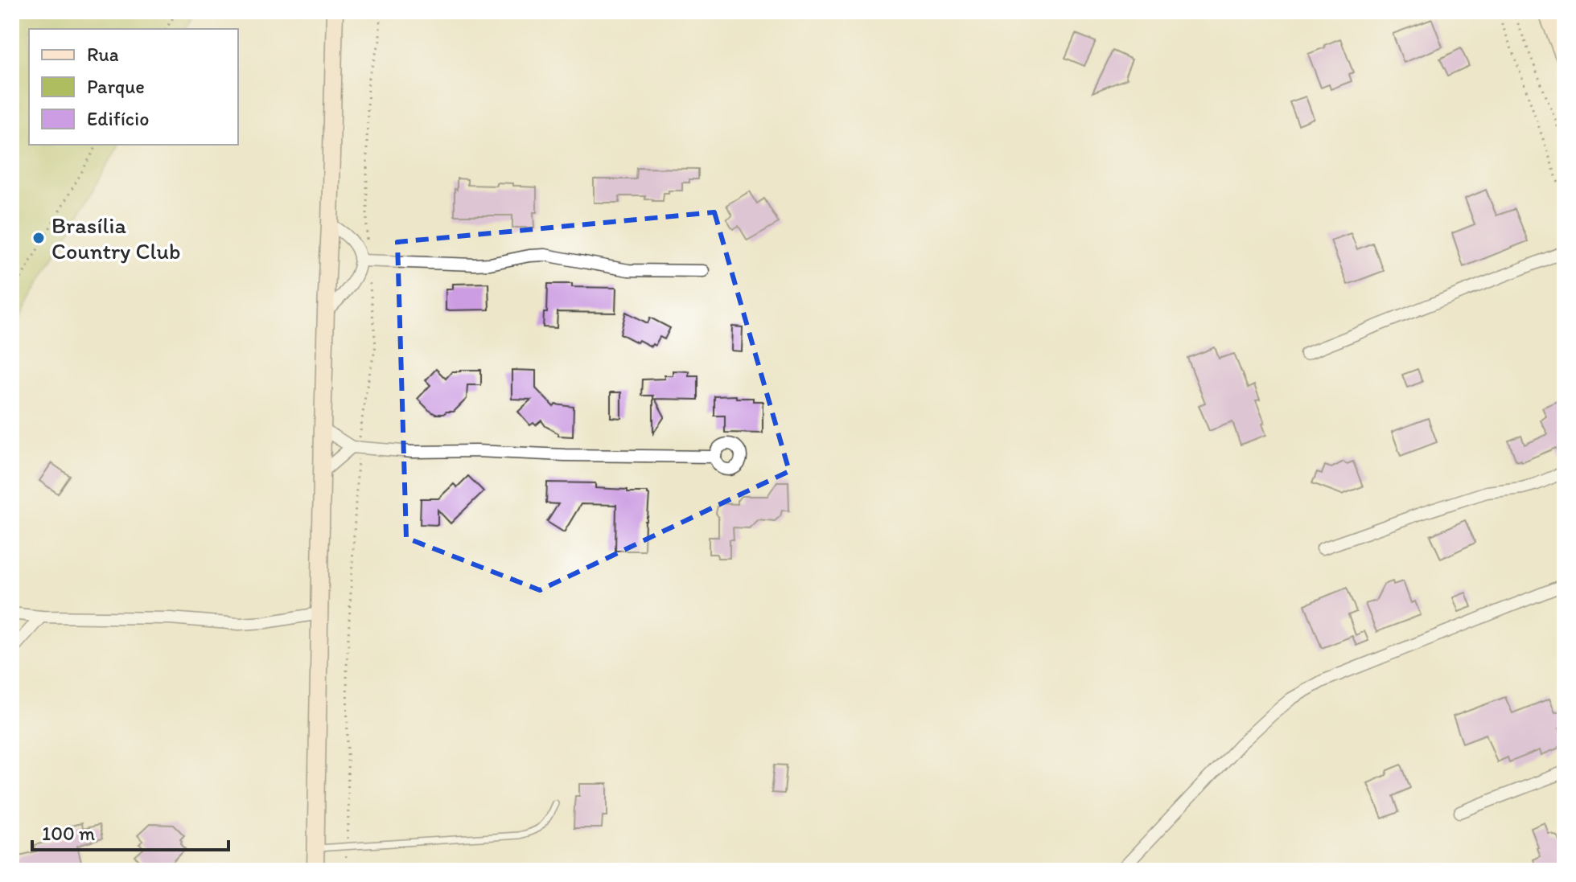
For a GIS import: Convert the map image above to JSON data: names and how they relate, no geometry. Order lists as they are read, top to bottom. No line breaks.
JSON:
{"places":["Brasília Country Club"],"legend":["Rua","Parque","Edifício"],"scale_bar":"100 m"}
